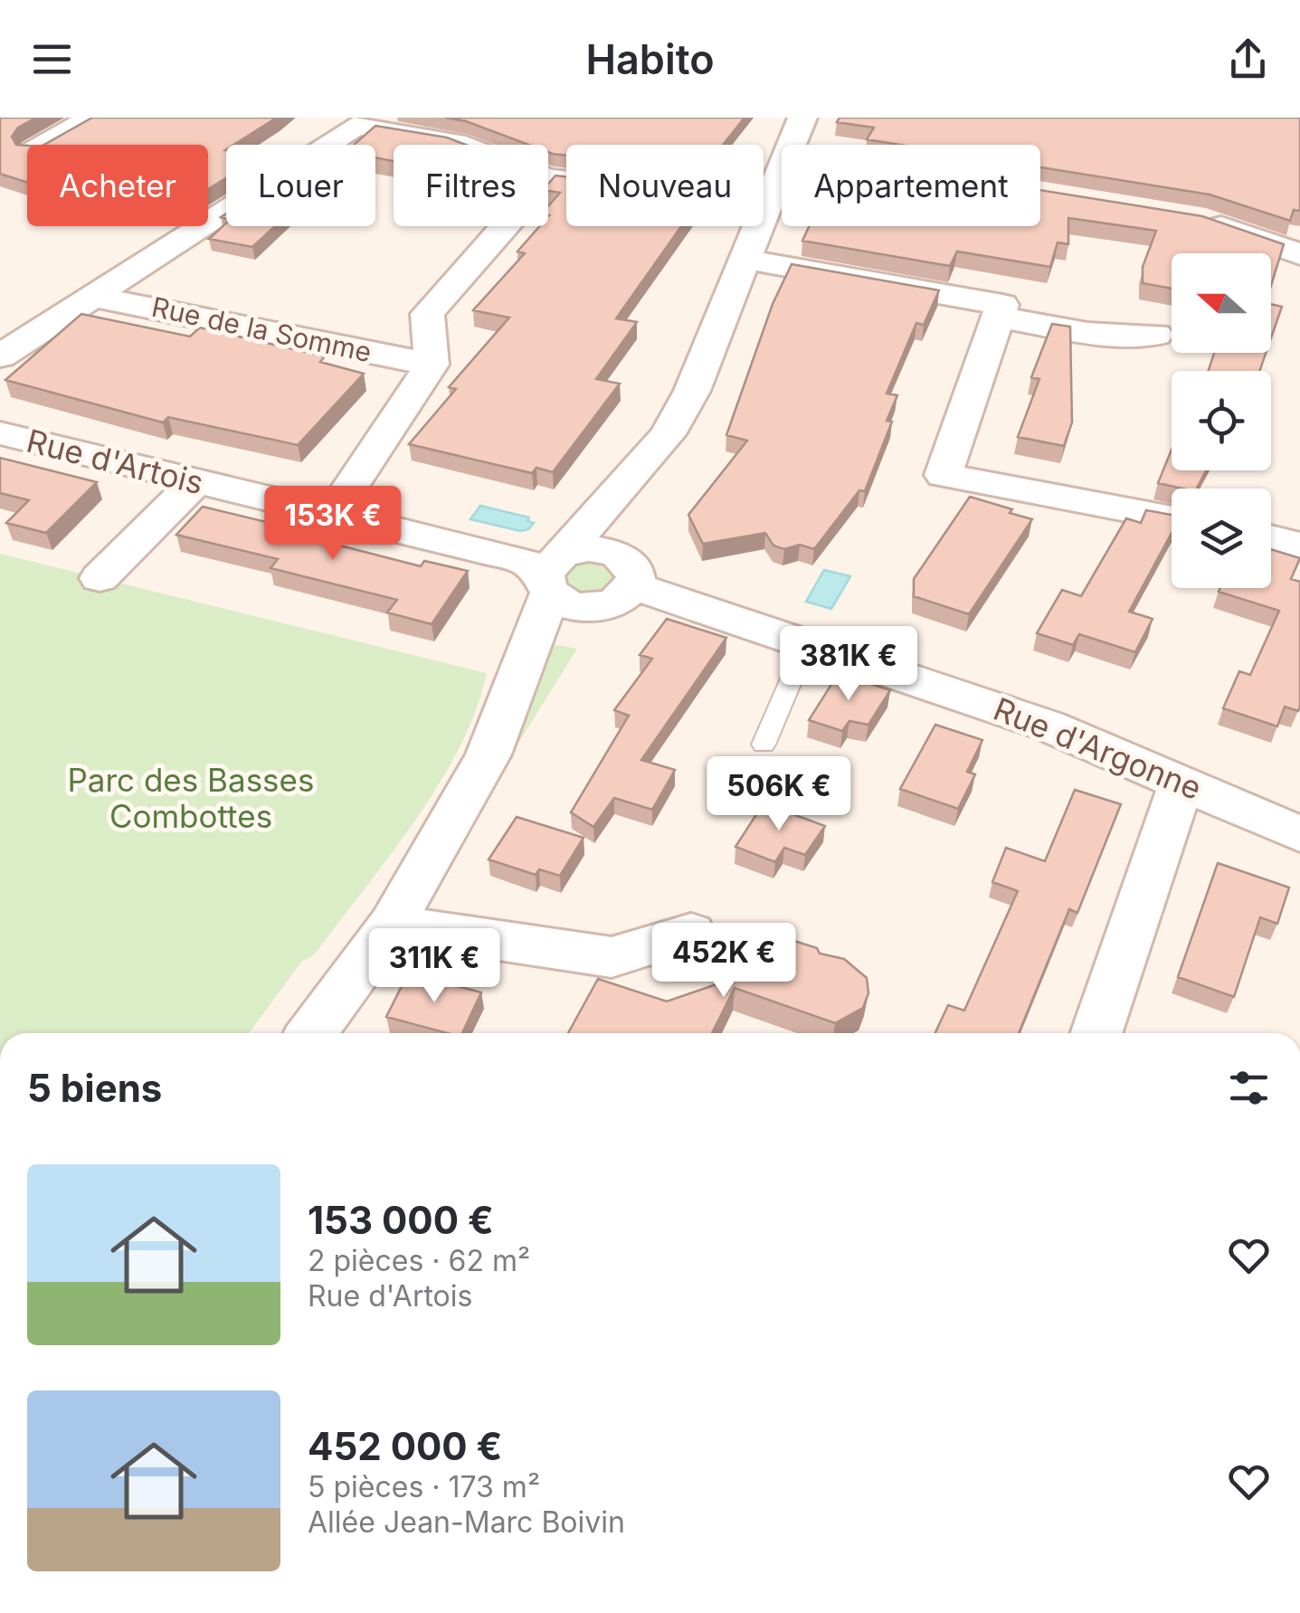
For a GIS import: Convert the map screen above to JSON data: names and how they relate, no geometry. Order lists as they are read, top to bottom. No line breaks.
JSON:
{"streets":{"street":["Rue de la Somme","Rue d'Artois","Rue d'Argonne"]},"crossings":[["Rue d'Artois","Rue d'Argonne"]],"parks":["Parc des Basses Combottes"],"north":"left","page":{"header":"Habito","chip":["Acheter","Louer","Filtres","Nouveau","Appartement"],"price":["153K €","381K €","506K €","452K €","311K €"],"heading":"5 biens","list":[{"name":"153 000 €","note":"2 pièces · 62 m² · Rue d'Artois"},{"name":"452 000 €","note":"5 pièces · 173 m² · Allée Jean-Marc Boivin"}]}}
